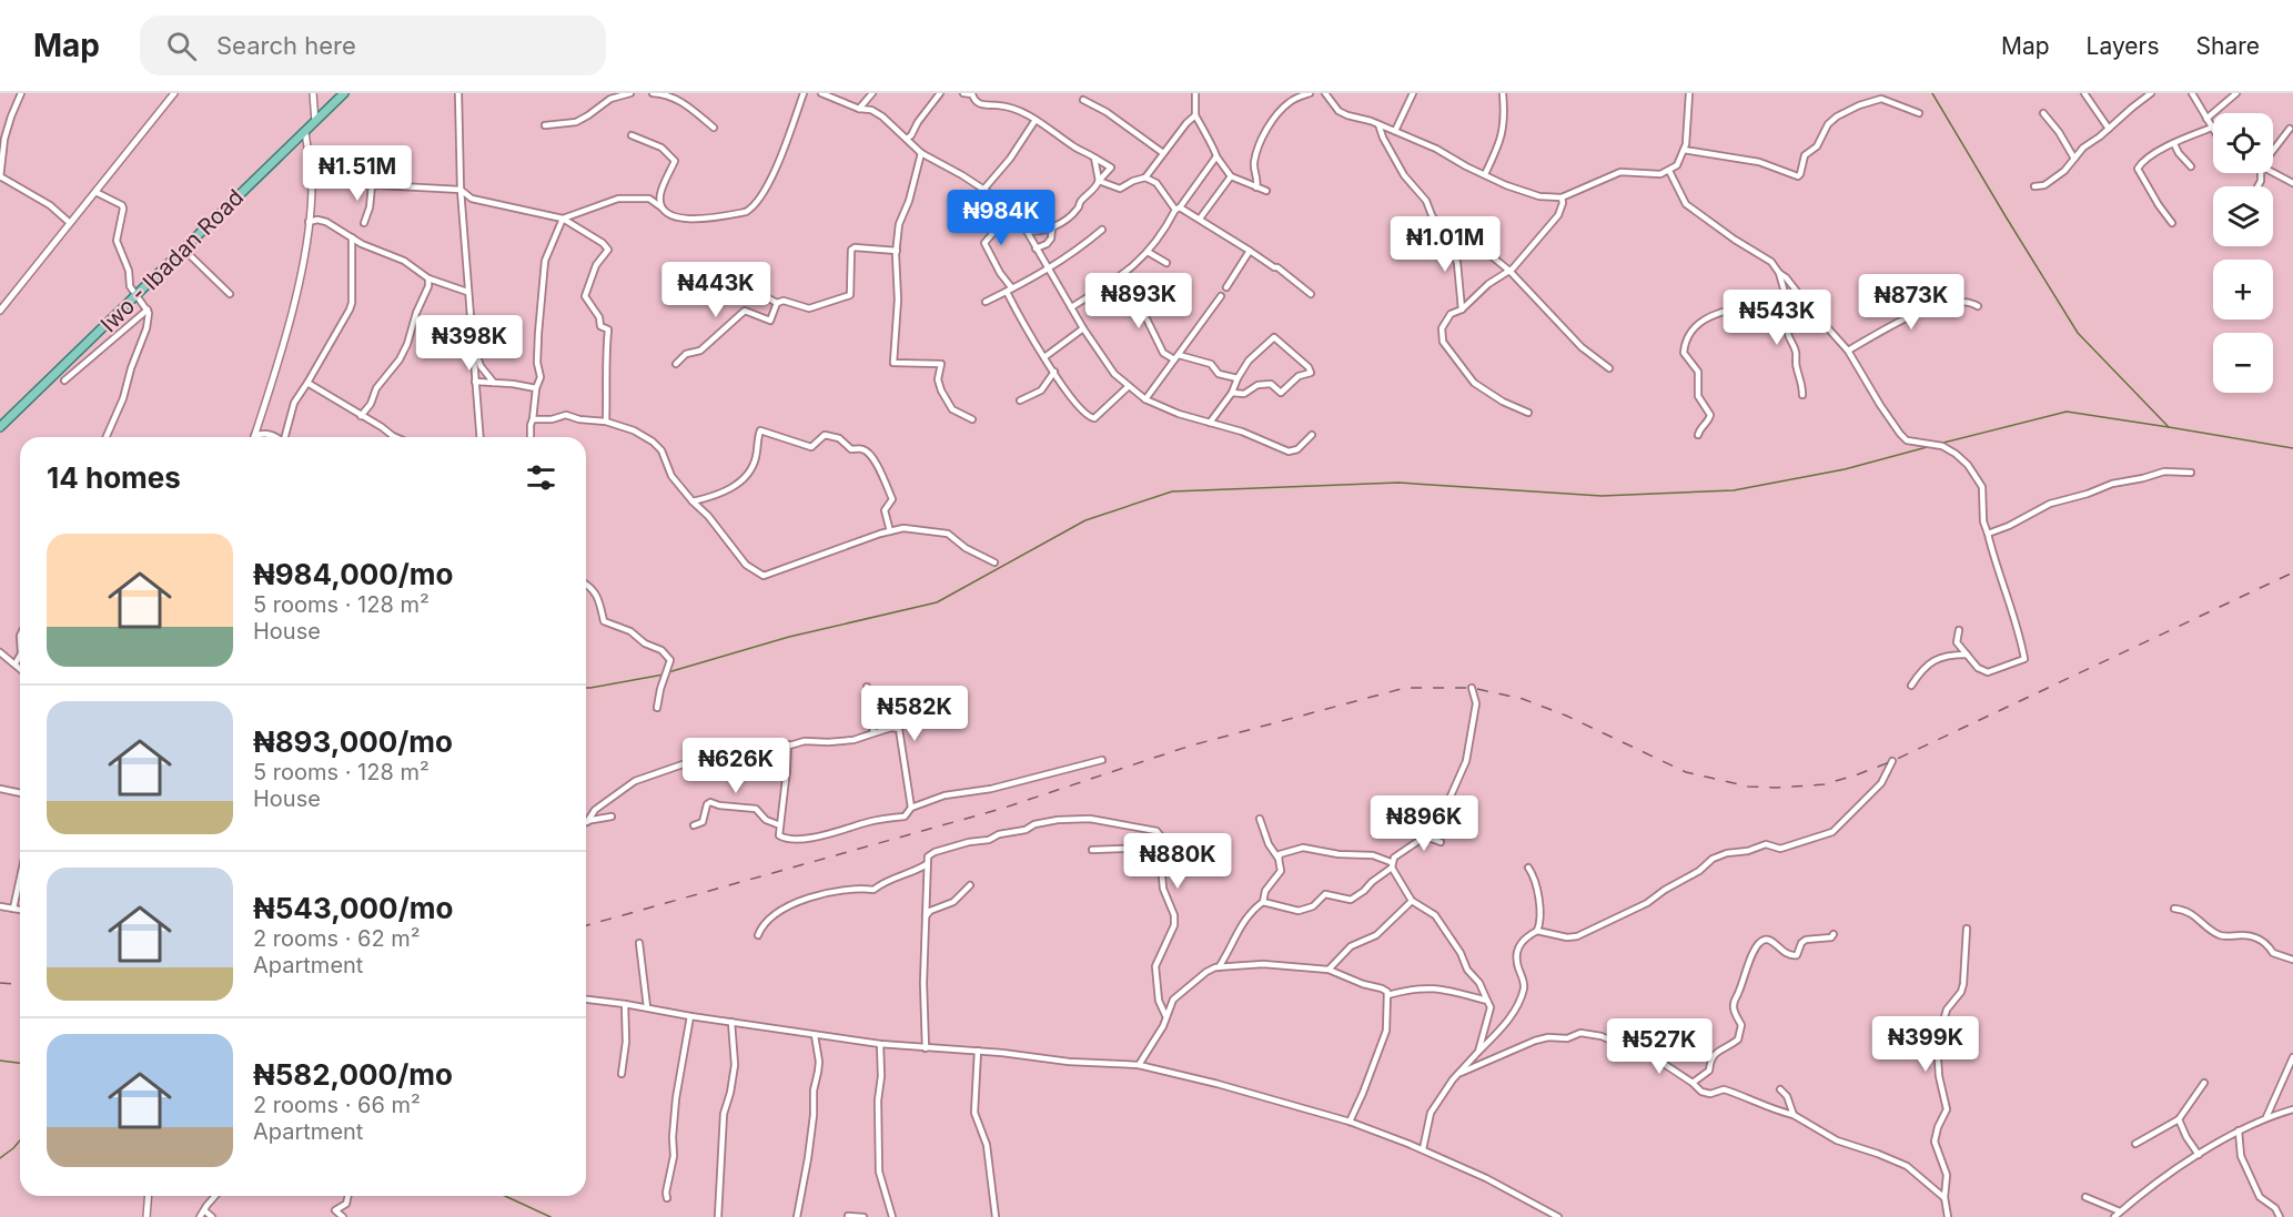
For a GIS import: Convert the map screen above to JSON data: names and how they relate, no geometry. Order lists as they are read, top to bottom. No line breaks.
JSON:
{"streets":{"main road":["Iwo - Ibadan Road"]},"page":{"header":"Map","search":"Search here","nav":["Map","Layers","Share"],"map_buttons":["+","−"],"price":["₦1.51M","₦984K","₦1.01M","₦443K","₦893K","₦873K","₦543K","₦398K","₦582K","₦626K","₦896K","₦880K","₦399K","₦527K"],"heading":"14 homes","list":[{"name":"₦984,000/mo","note":"5 rooms · 128 m² · House"},{"name":"₦893,000/mo","note":"5 rooms · 128 m² · House"},{"name":"₦543,000/mo","note":"2 rooms · 62 m² · Apartment"},{"name":"₦582,000/mo","note":"2 rooms · 66 m² · Apartment"}]}}
